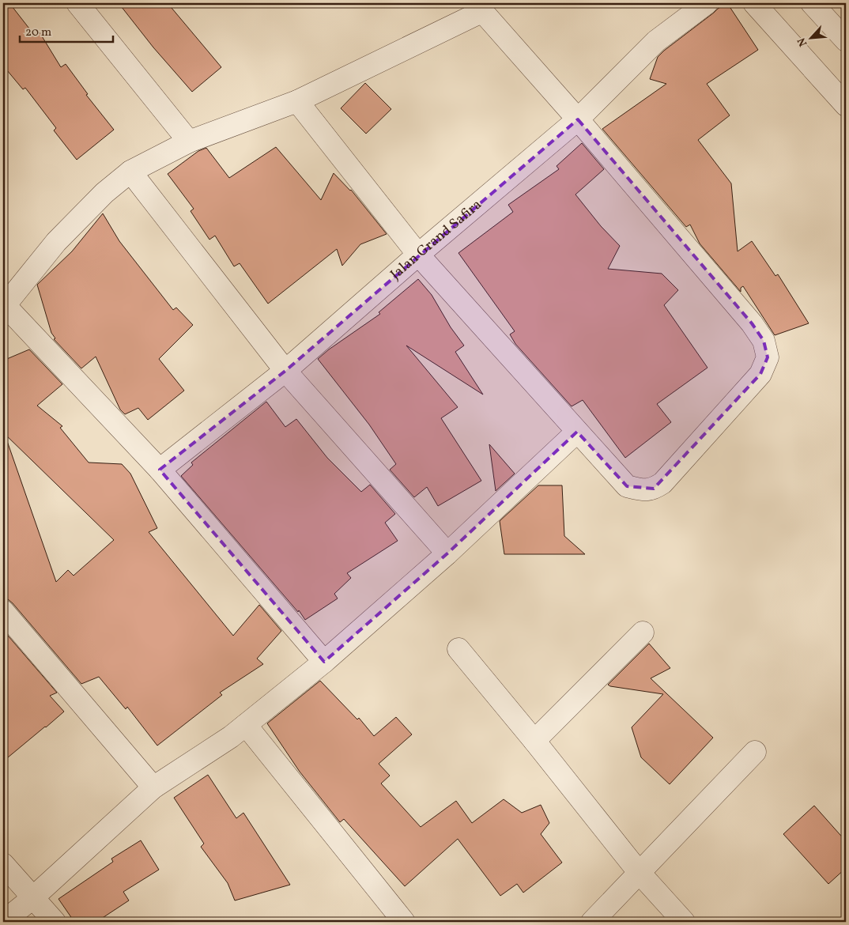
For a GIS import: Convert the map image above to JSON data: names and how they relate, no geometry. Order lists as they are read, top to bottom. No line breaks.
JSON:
{"streets":{"street":["Jalan Grand Safira"]},"scale_bar":"20 m","north":"bottom left"}
